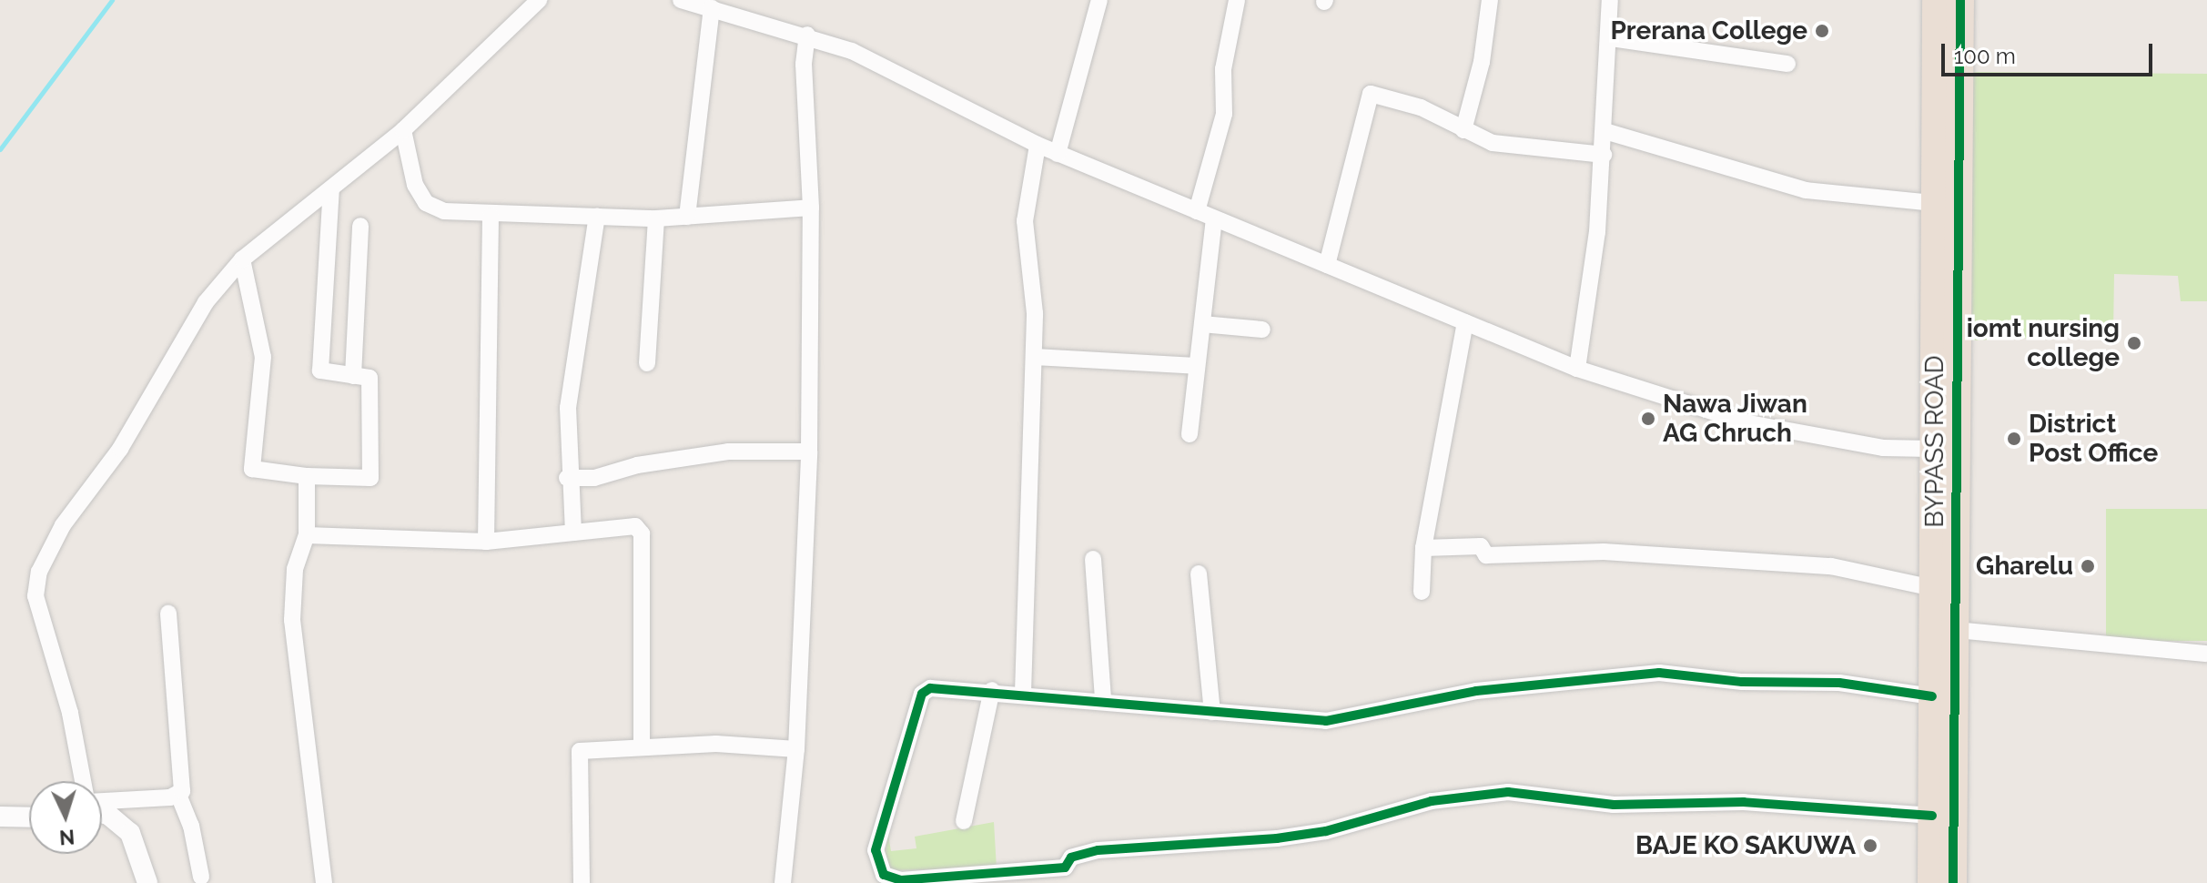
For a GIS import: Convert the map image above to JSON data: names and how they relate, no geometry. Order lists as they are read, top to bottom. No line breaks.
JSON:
{"streets":{"highway":["BYPASS ROAD"]},"places":["Prerana College","iomt nursing college","Nawa Jiwan AG Chruch","District Post Office","Gharelu","BAJE KO SAKUWA"],"scale_bar":"100 m","north":"bottom"}
